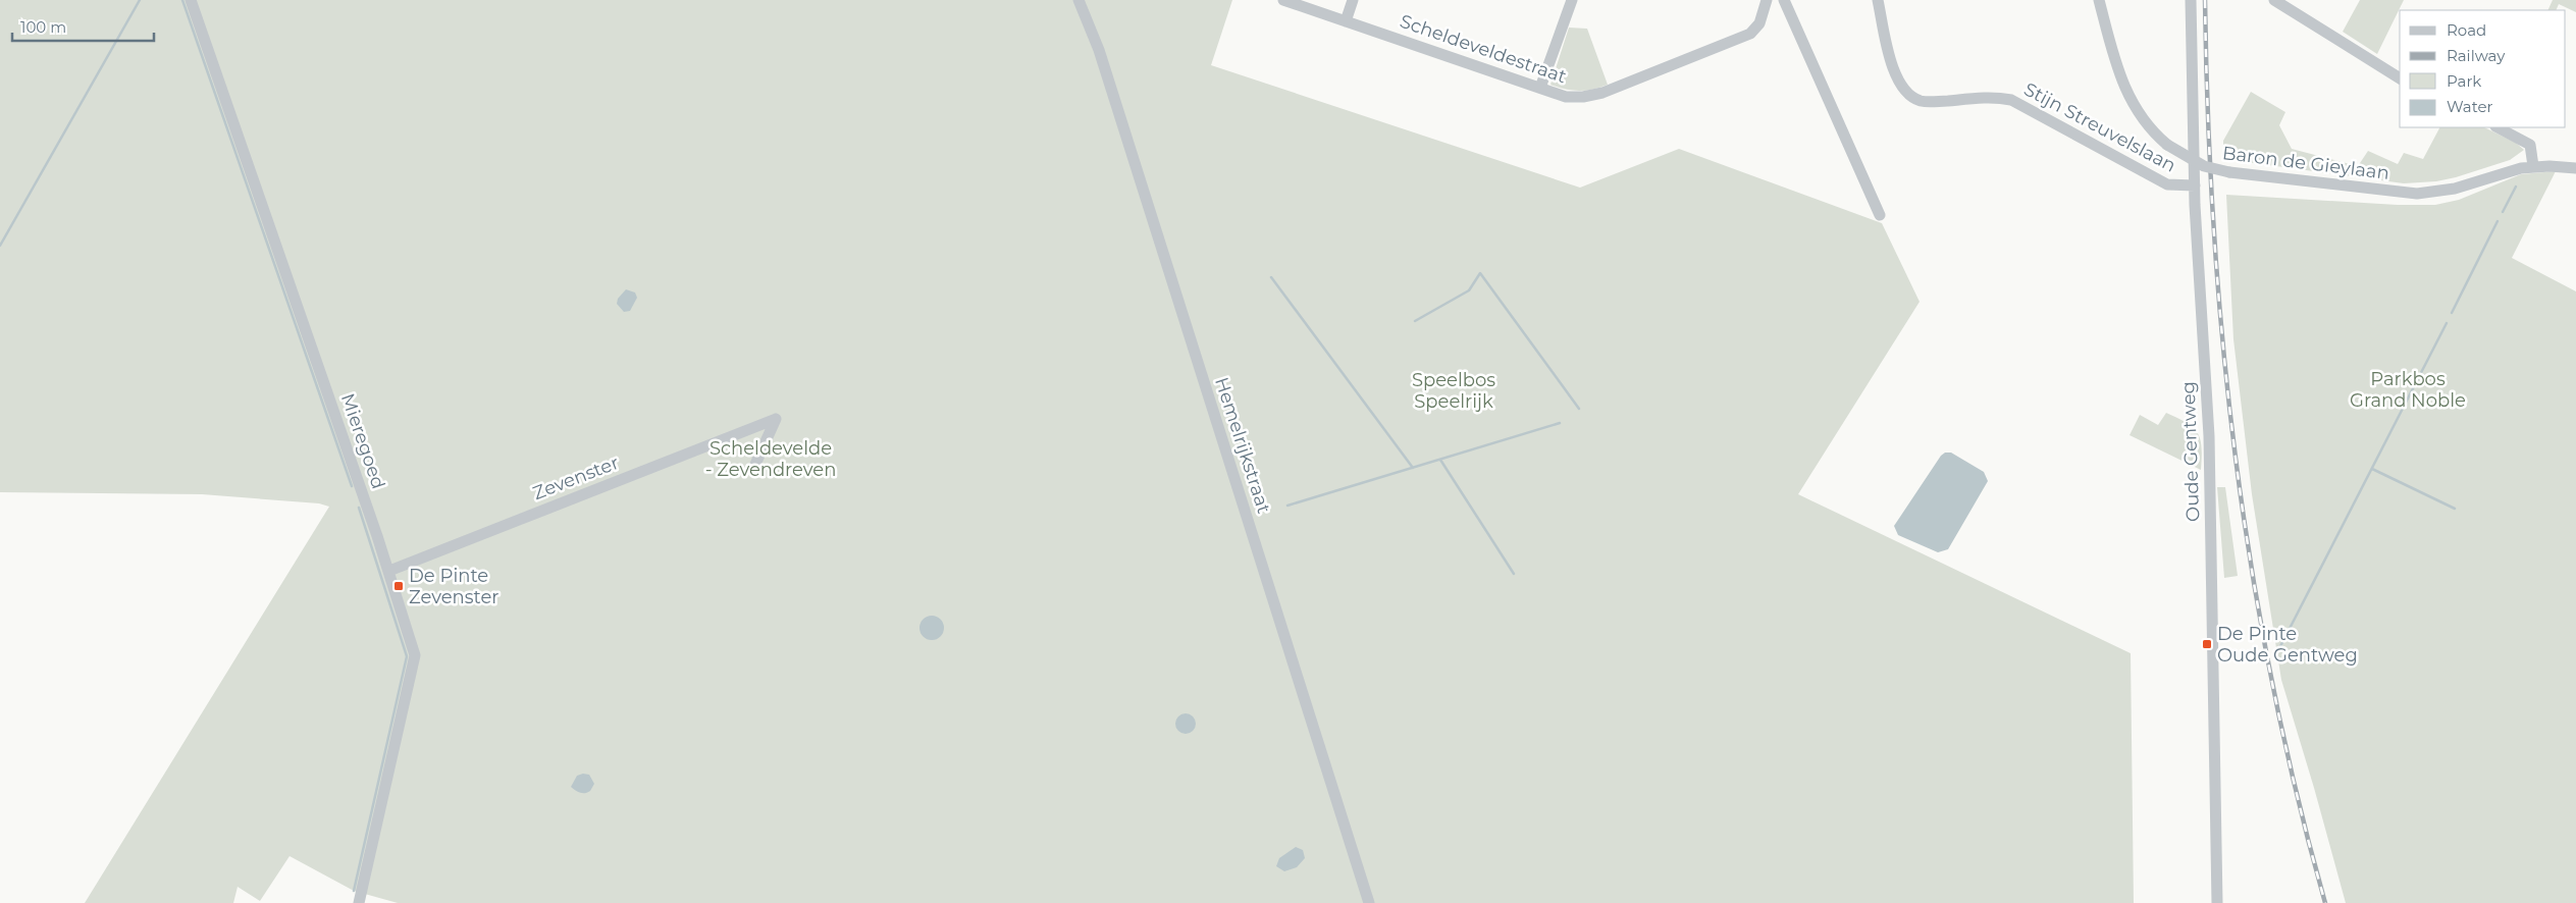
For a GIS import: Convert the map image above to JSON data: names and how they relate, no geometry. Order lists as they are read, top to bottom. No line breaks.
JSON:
{"streets":{"street":["Scheldeveldestraat","Stijn Streuvelslaan","Baron de Gieylaan","Mieregoed","Hemelrijkstraat","Oude Gentweg","Zevenster"]},"crossings":[["Stijn Streuvelslaan","Oude Gentweg"],["Mieregoed","Zevenster"]],"parks":["Parkbos Grand Noble","Speelbos Speelrijk","Scheldevelde - Zevendreven"],"places":{"transit":["De Pinte Zevenster","De Pinte Oude Gentweg"]},"legend":["Road","Railway","Park","Water"],"scale_bar":"100 m"}
